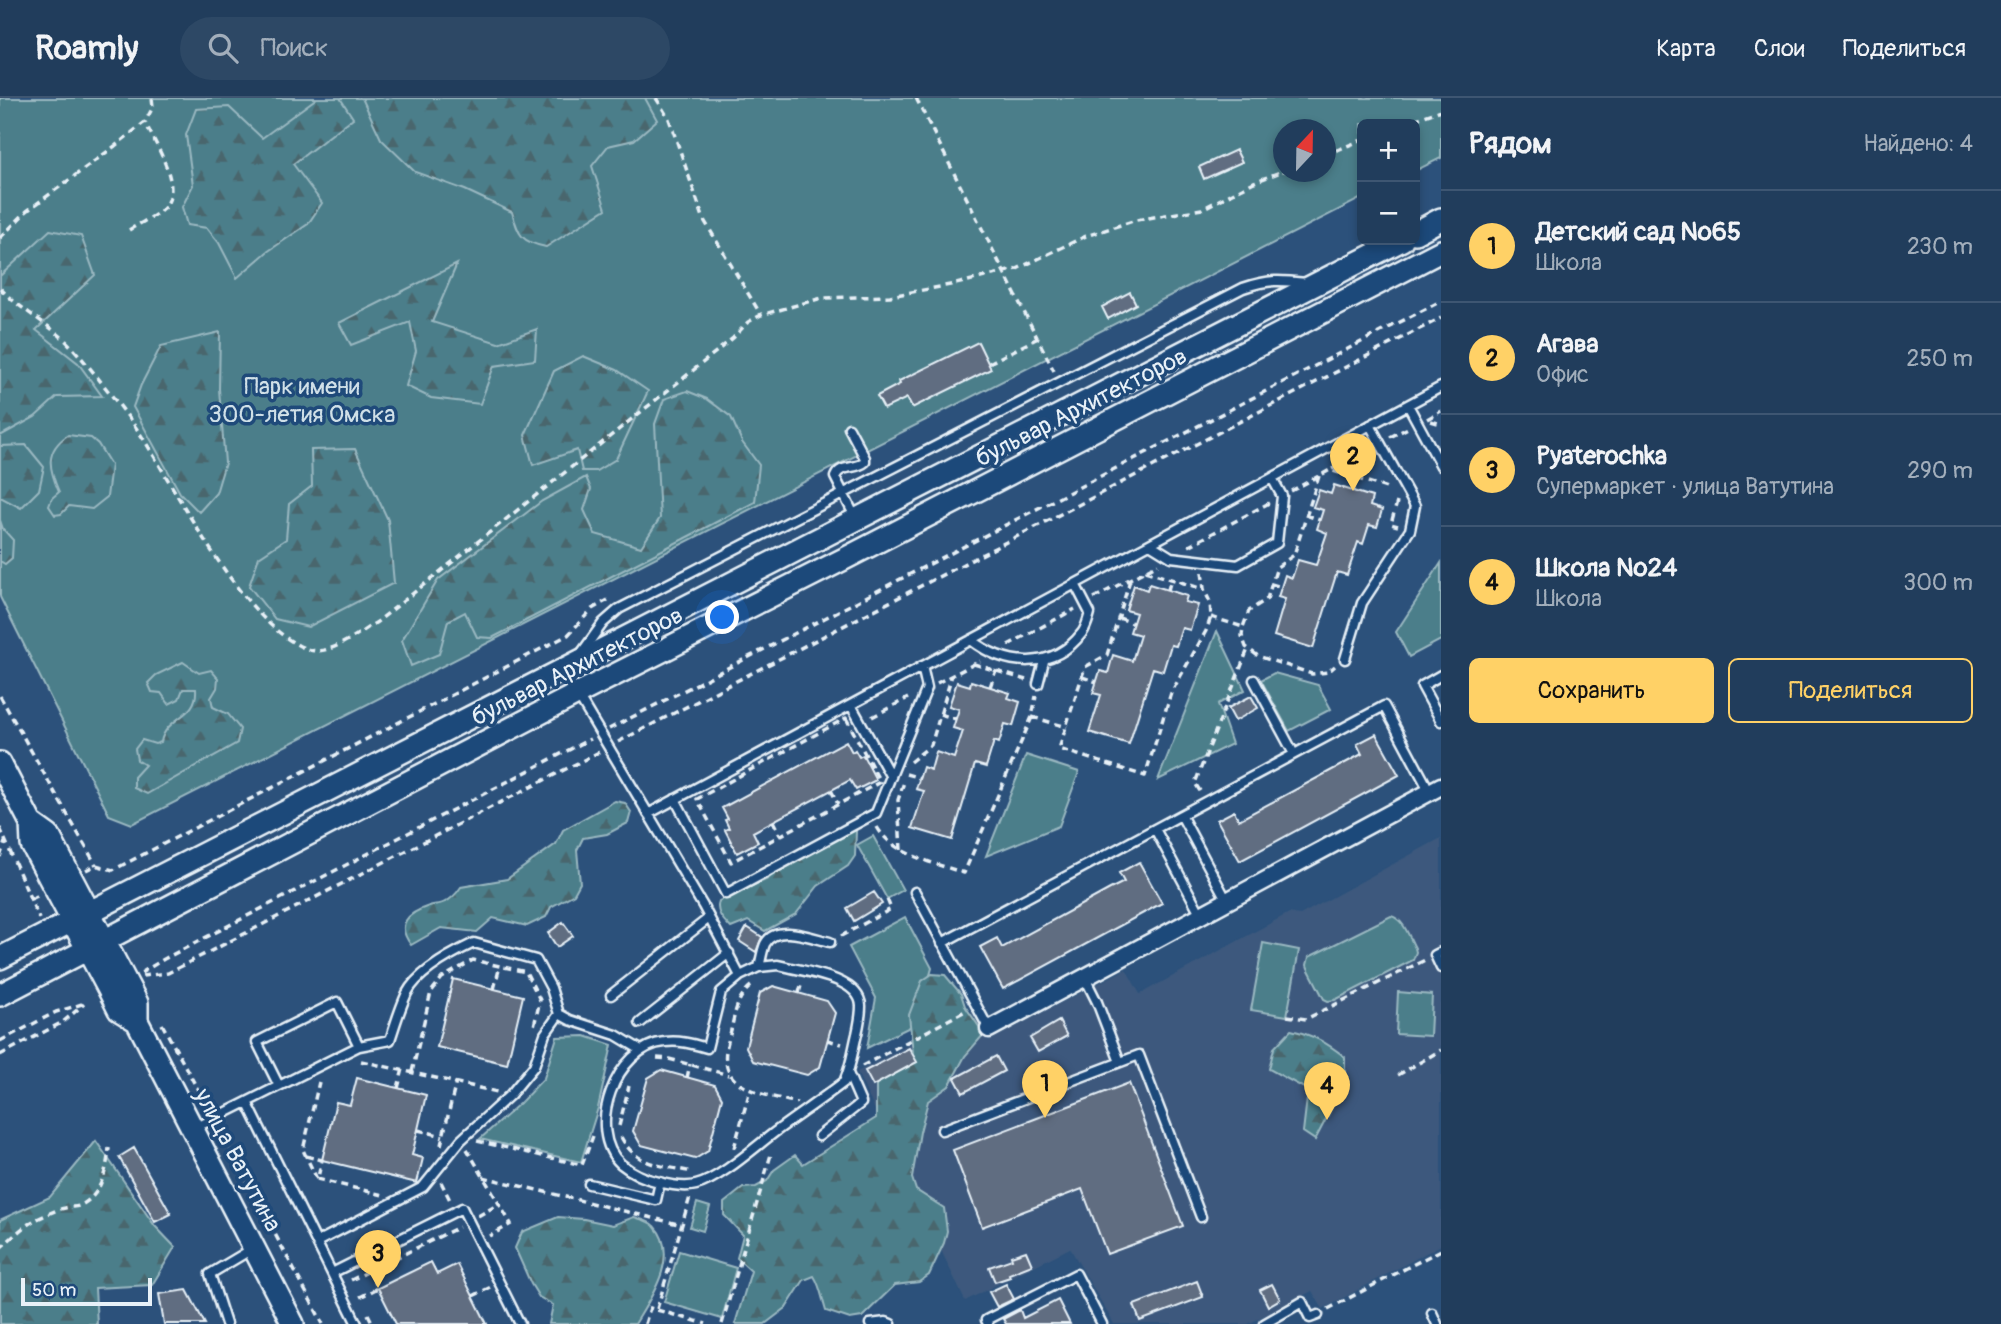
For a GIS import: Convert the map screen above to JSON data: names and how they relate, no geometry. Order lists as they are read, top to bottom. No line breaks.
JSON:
{"streets":{"main road":["бульвар Архитекторов","улица Ватутина"]},"crossings":[["бульвар Архитекторов","улица Ватутина"]],"parks":["Парк имени 300-летия Омска"],"scale_bar":"50 m","north":"top","page":{"header":"Roamly","search":"Поиск","nav":["Карта","Слои","Поделиться"],"heading":["Рядом","Найдено: 4"],"map_buttons":["+","−"],"list":[{"mark":"1","name":"Детский сад №65","note":"Школа","value":"230 m"},{"mark":"2","name":"Агава","note":"Офис","value":"250 m"},{"mark":"3","name":"Pyaterochka","note":"Супермаркет · улица Ватутина","value":"290 m"},{"mark":"4","name":"Школа №24","note":"Школа","value":"300 m"}],"pins":["2","1","4","3"],"buttons":["Сохранить","Поделиться"],"scale":"50 m"}}
